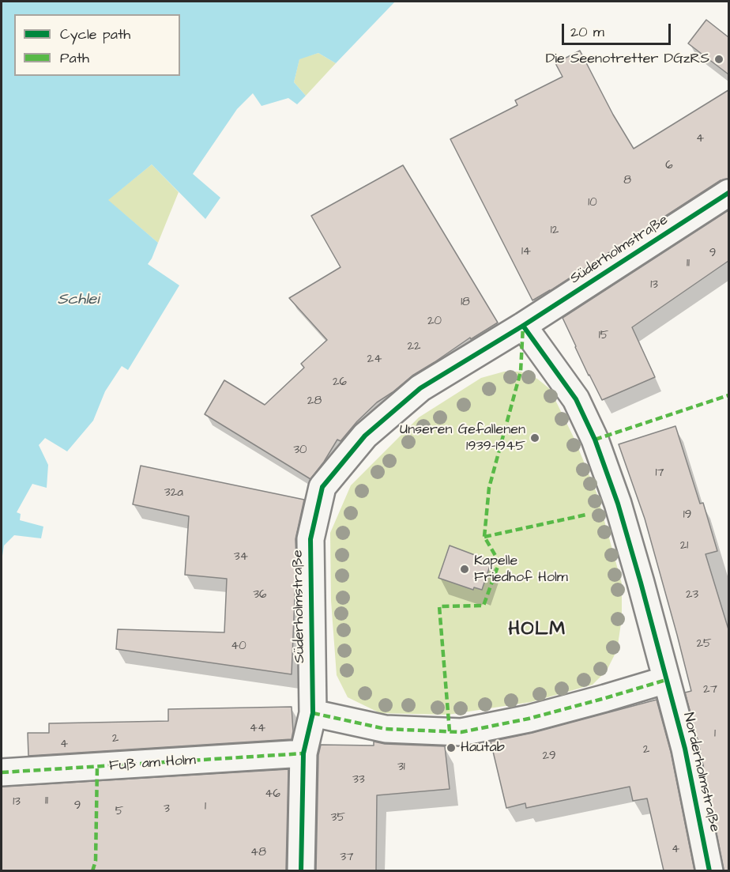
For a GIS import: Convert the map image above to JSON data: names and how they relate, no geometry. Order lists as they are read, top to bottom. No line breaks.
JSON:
{"streets":{"street":["Süderholmstraße","Fuß am Holm","Norderholmstraße"]},"crossings":[["Süderholmstraße","Fuß am Holm"]],"districts":["HOLM"],"water":["Schlei"],"places":["Die Seenotretter DGzRS","Unseren Gefallenen 1939-1945","Kapelle Friedhof Holm","Hautab"],"house_numbers":["4","6","8","10","12","14","9","11","13","18","20","15","22","24","26","28","30","17","32a","19","21","34","36","23","25","40","27","44","1","2","4","2","29","31","33","46","11","13","9","1","3","5","35","4","48","37"],"legend":["Cycle path","Path"],"scale_bar":"20 m"}
